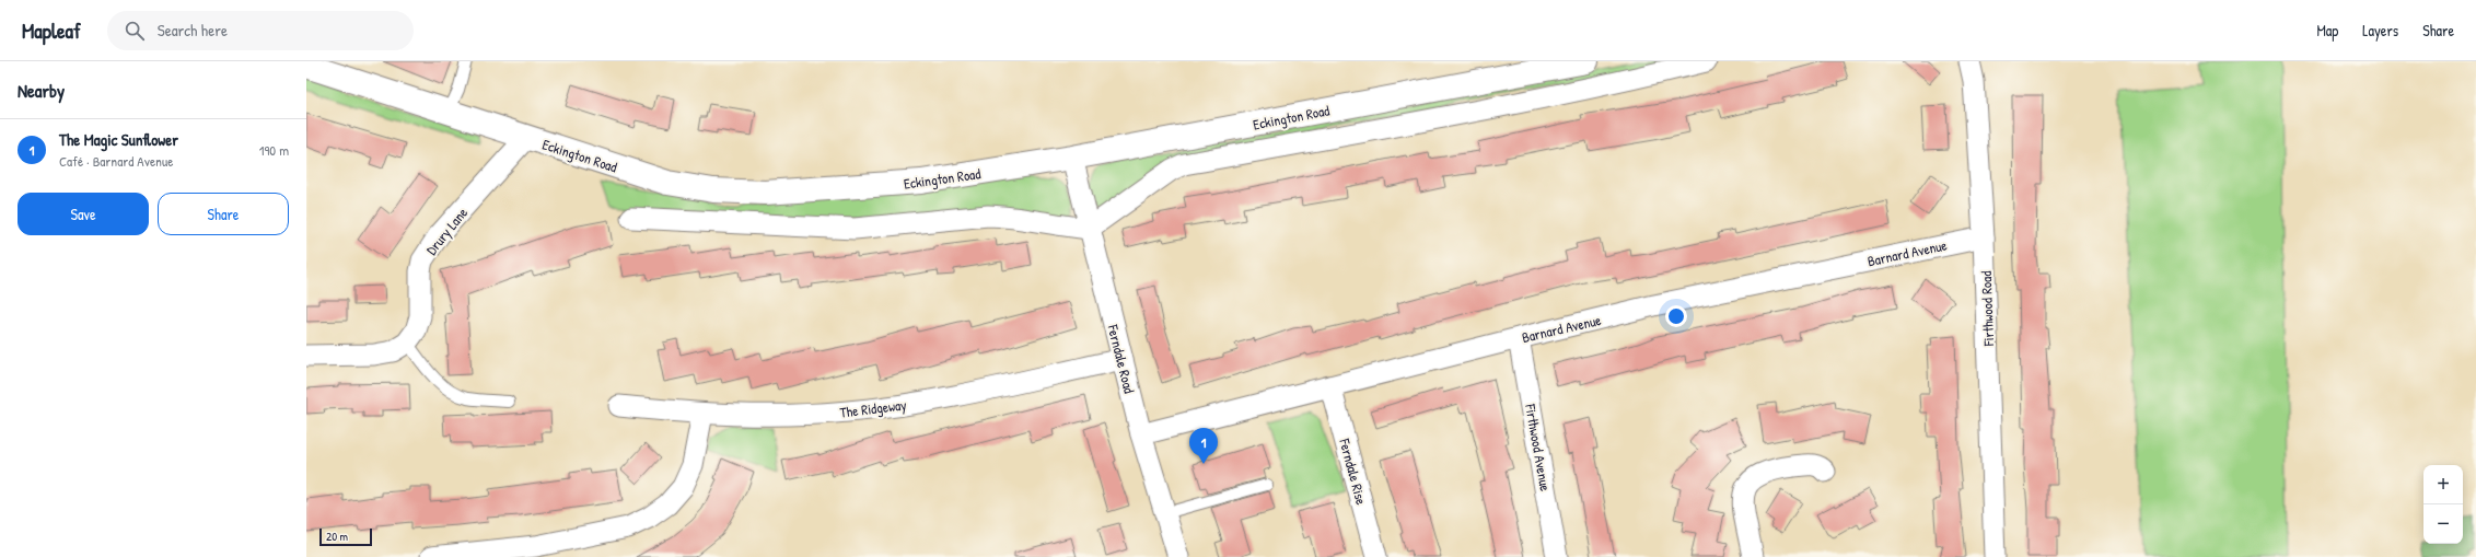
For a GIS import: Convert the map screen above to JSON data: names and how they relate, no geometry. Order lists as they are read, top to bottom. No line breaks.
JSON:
{"streets":{"main road":["Eckington Road"],"street":["Drury Lane","Barnard Avenue","Firthwood Road","Ferndale Road","The Ridgeway","Firthwood Avenue","Ferndale Rise"]},"crossings":[["Eckington Road","Drury Lane"],["Eckington Road","Ferndale Road"],["Barnard Avenue","Firthwood Road"],["Barnard Avenue","Ferndale Road"],["Barnard Avenue","Firthwood Avenue"],["Barnard Avenue","Ferndale Rise"],["Ferndale Road","The Ridgeway"]],"scale_bar":"20 m","page":{"header":"Mapleaf","search":"Search here","nav":["Map","Layers","Share"],"heading":"Nearby","list":[{"mark":"1","name":"The Magic Sunflower","note":"Café · Barnard Avenue","value":"190 m"}],"buttons":["Save","Share"],"pins":"1","map_buttons":["+","−"],"scale":"20 m"}}
